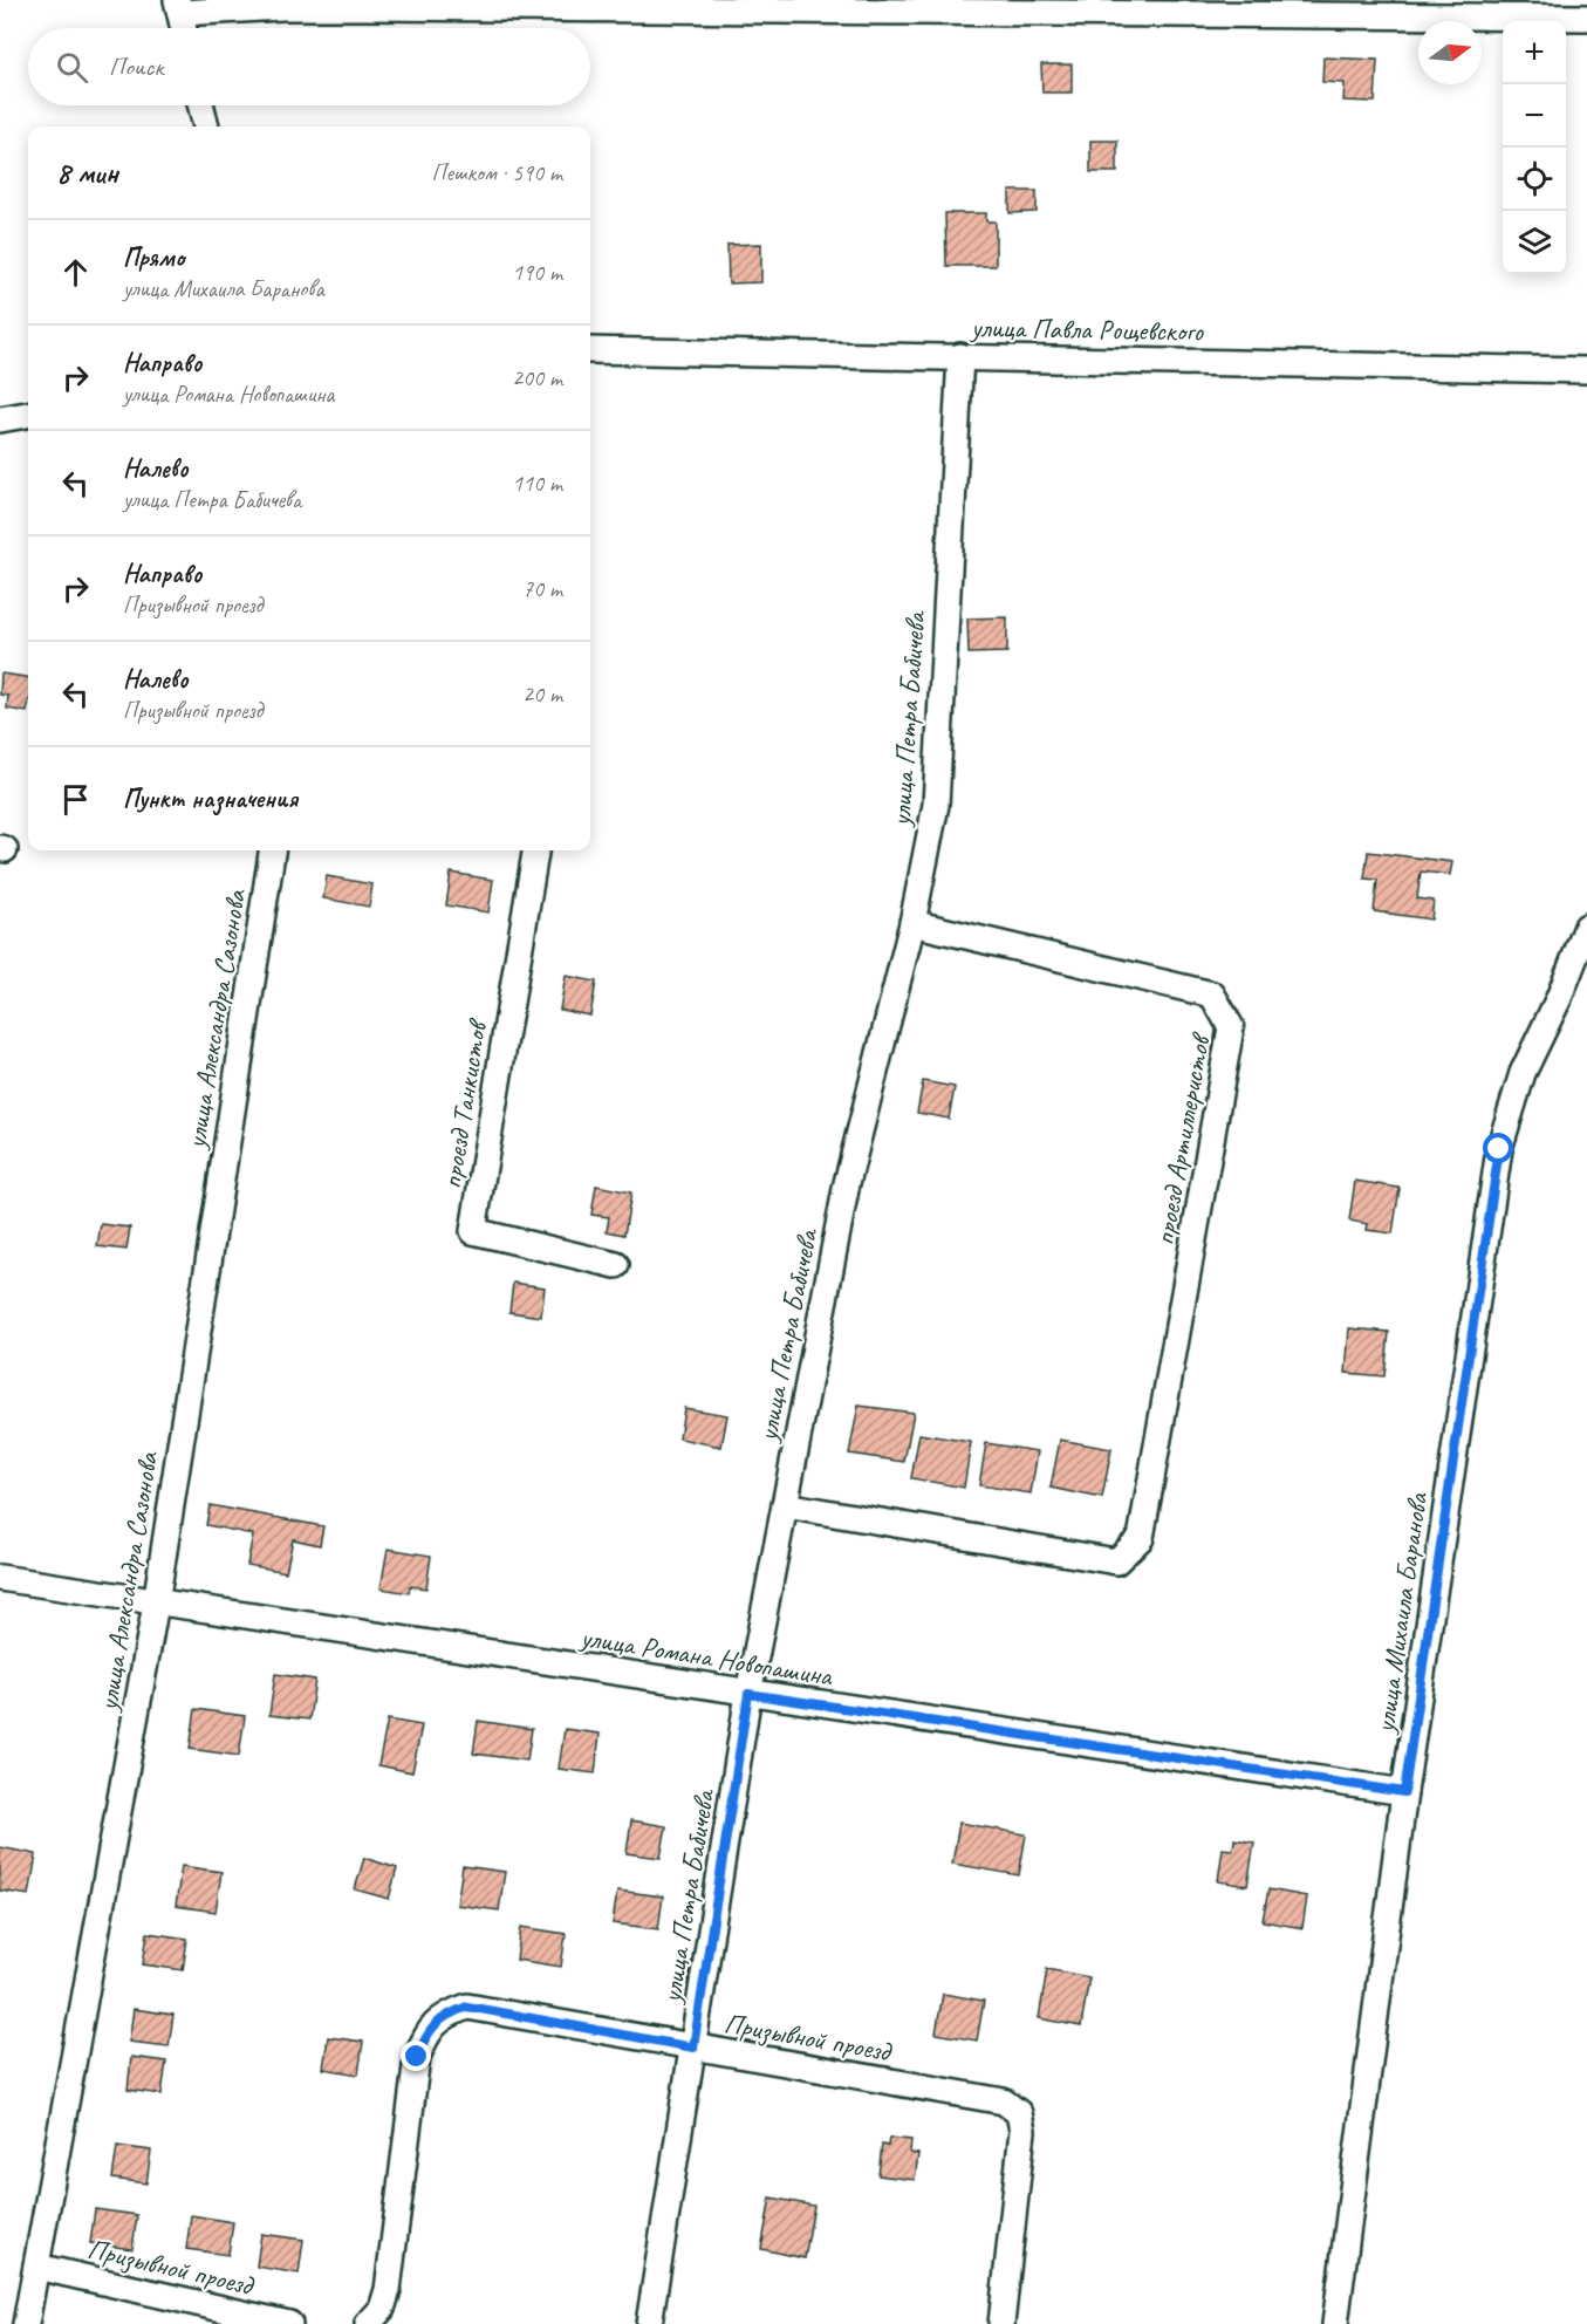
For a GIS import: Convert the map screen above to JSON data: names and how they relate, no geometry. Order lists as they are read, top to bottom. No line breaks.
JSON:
{"streets":{"street":["улица Павла Рощевского","улица Петра Бабичева","улица Александра Сазонова","проезд Танкистов","проезд Артиллеристов","улица Михаила Баранова","улица Романа Новопашина","Призывной проезд"]},"crossings":[["улица Павла Рощевского","улица Петра Бабичева"],["улица Петра Бабичева","проезд Артиллеристов"],["улица Петра Бабичева","улица Романа Новопашина"],["улица Петра Бабичева","Призывной проезд"],["улица Александра Сазонова","улица Романа Новопашина"],["улица Александра Сазонова","Призывной проезд"],["улица Михаила Баранова","улица Романа Новопашина"]],"north":"right","page":{"map_buttons":["+","−"],"search":"Поиск","heading":["8 мин","Пешком · 590 m"],"list":[["Прямо","улица Михаила Баранова","190 m"],["Направо","улица Романа Новопашина","200 m"],["Налево","улица Петра Бабичева","110 m"],["Направо","Призывной проезд","70 m"],["Налево","Призывной проезд","20 m"],"Пункт назначения"]}}
